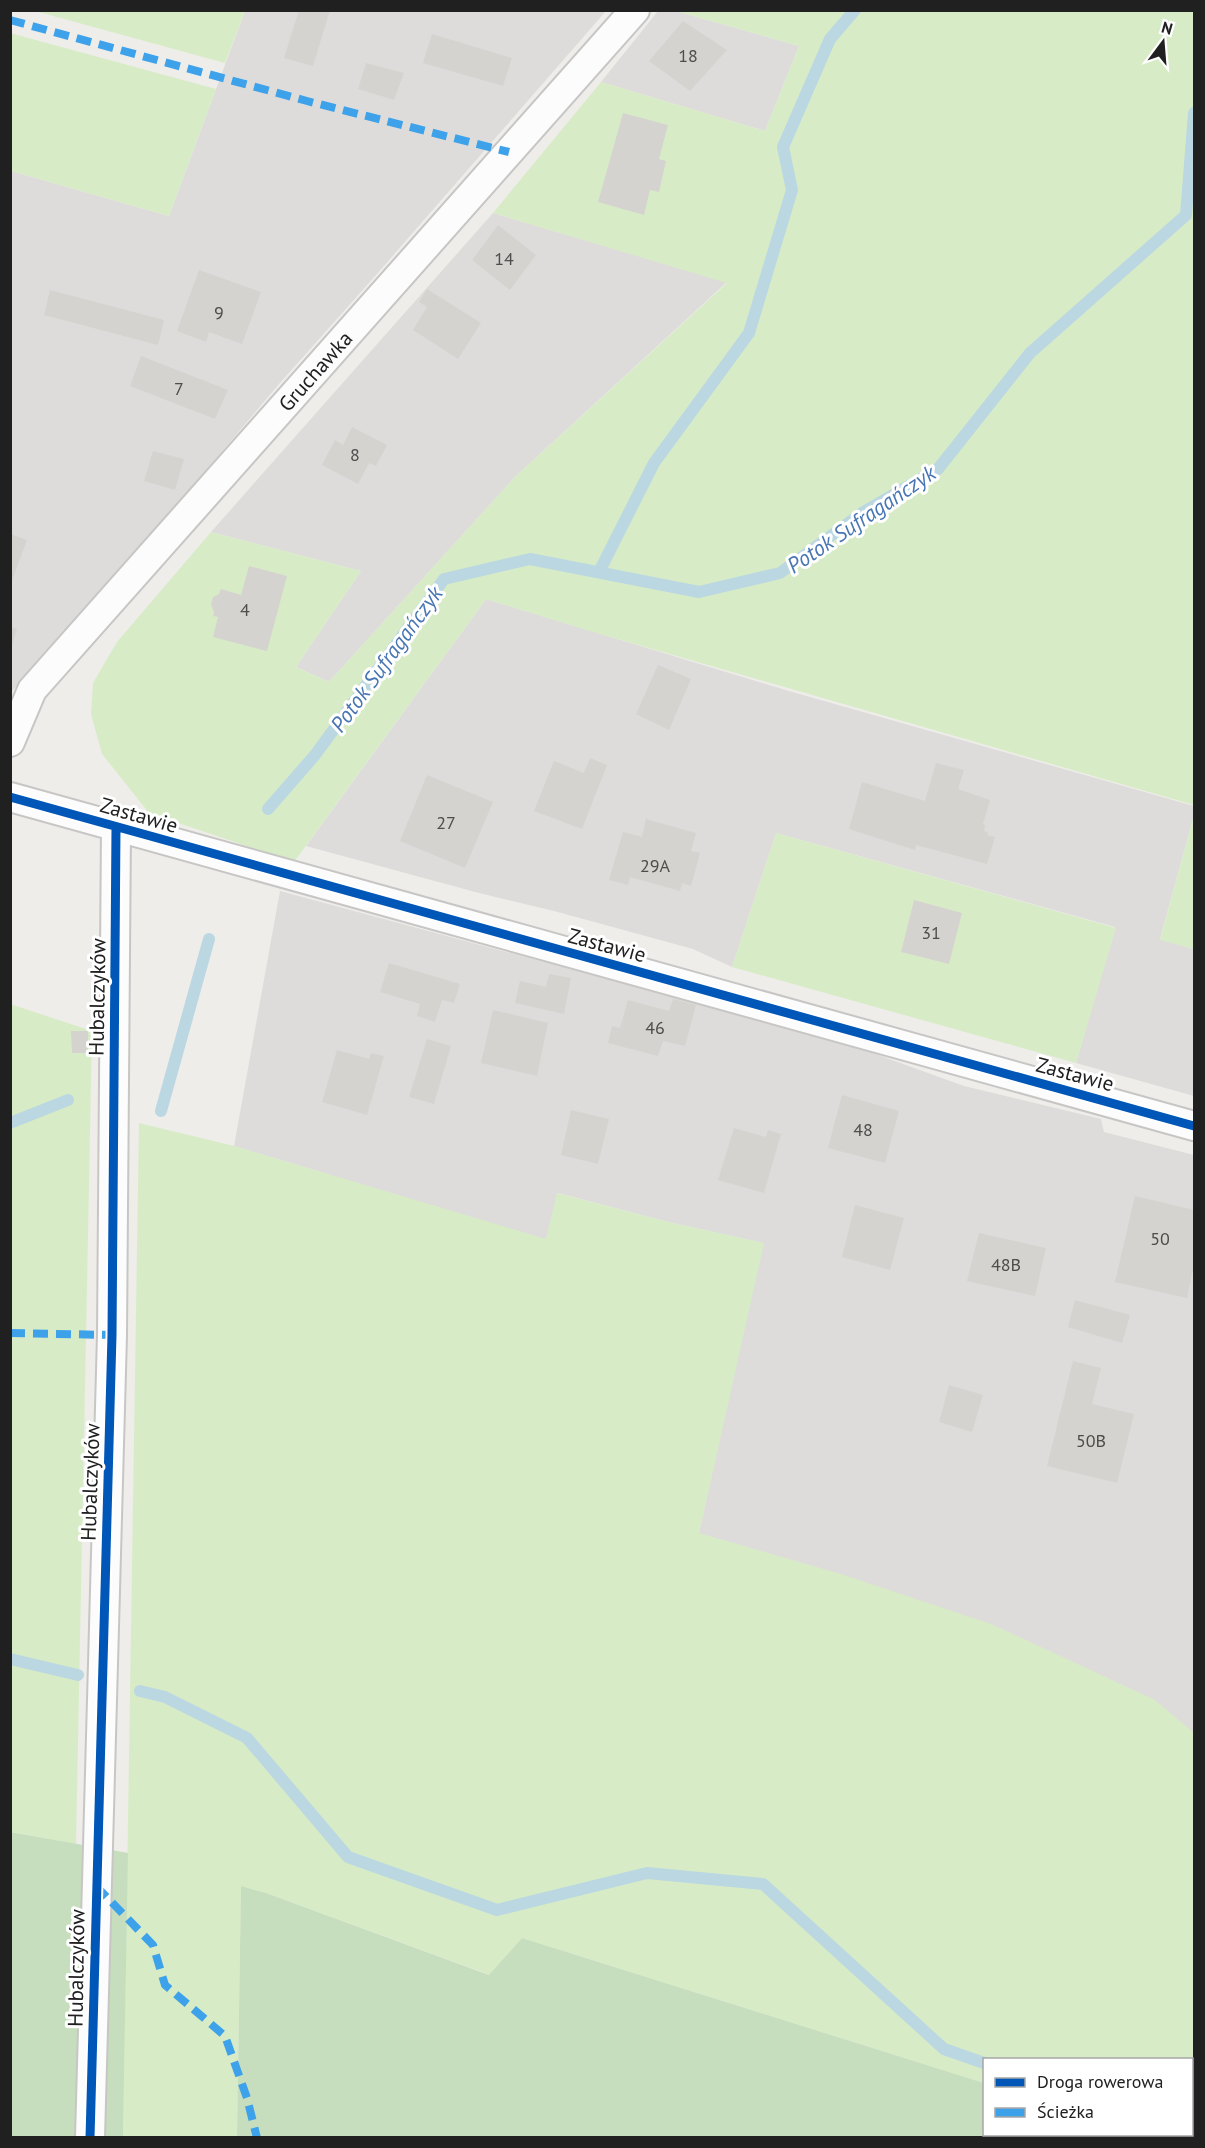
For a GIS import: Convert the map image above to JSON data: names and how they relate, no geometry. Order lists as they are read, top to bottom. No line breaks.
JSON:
{"streets":{"street":["Gruchawka","Zastawie","Hubalczyków"]},"crossings":[["Zastawie","Hubalczyków"]],"water":["Potok Sufragańczyk"],"house_numbers":["18","14","9","7","8","4","27","29A","31","46","48","50","48B","50B"],"legend":["Droga rowerowa","Ścieżka"],"north":"top"}
